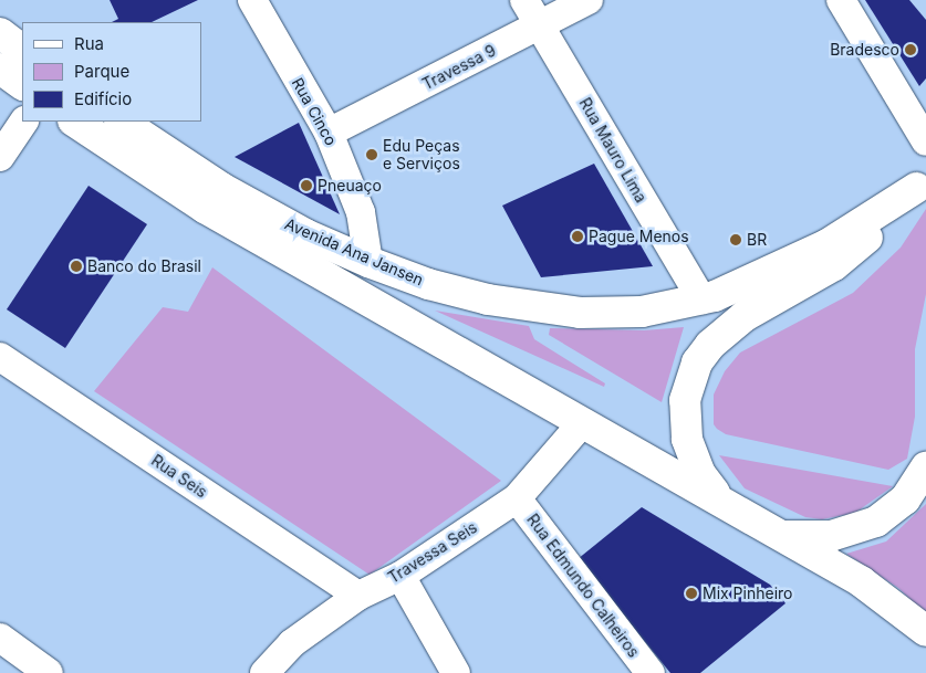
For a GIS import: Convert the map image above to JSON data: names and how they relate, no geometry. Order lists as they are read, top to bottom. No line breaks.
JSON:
{"streets":{"main road":["Avenida Ana Jansen"],"street":["Travessa 9","Rua Cinco","Rua Mauro Lima","Rua Seis","Travessa Seis","Rua Edmundo Calheiros"]},"crossings":[["Travessa 9","Rua Cinco"],["Travessa 9","Rua Mauro Lima"],["Rua Cinco","Avenida Ana Jansen"],["Rua Mauro Lima","Avenida Ana Jansen"],["Avenida Ana Jansen","Travessa Seis"],["Rua Seis","Travessa Seis"],["Travessa Seis","Rua Edmundo Calheiros"]],"places":["Bradesco","Edu Peças e Serviços","Pneuaço","Pague Menos","BR","Banco do Brasil","Mix Pinheiro"],"legend":["Rua","Parque","Edifício"]}
